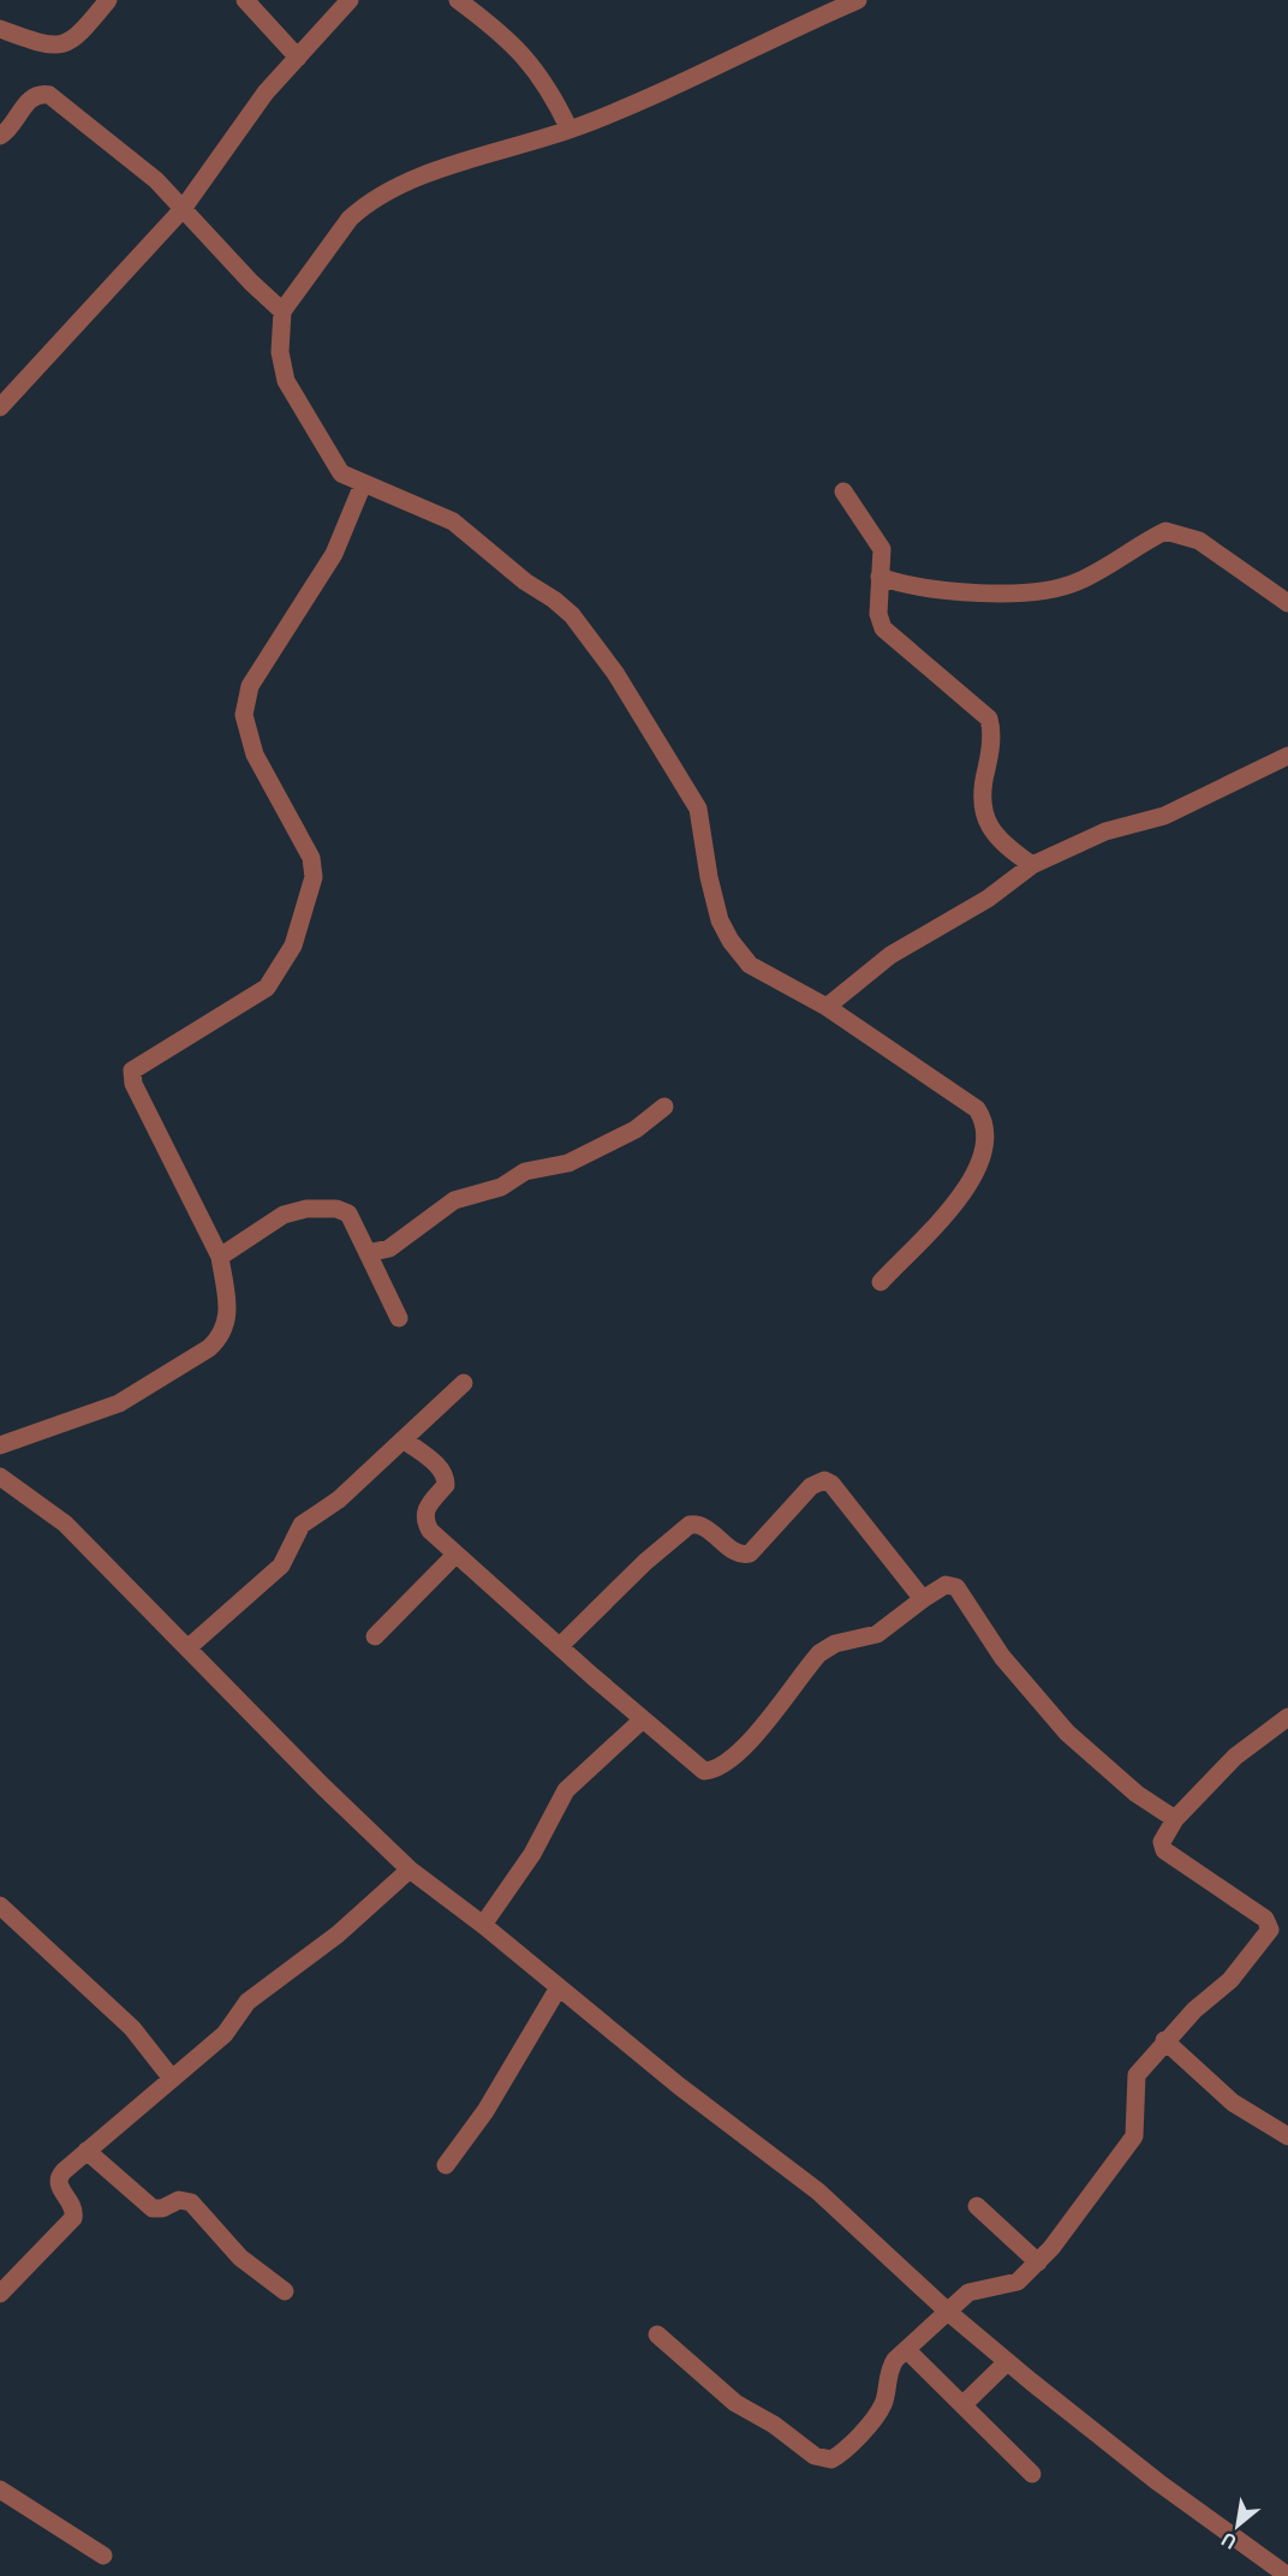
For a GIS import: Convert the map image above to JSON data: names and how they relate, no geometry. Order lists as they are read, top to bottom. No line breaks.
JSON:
{"north":"bottom left"}
